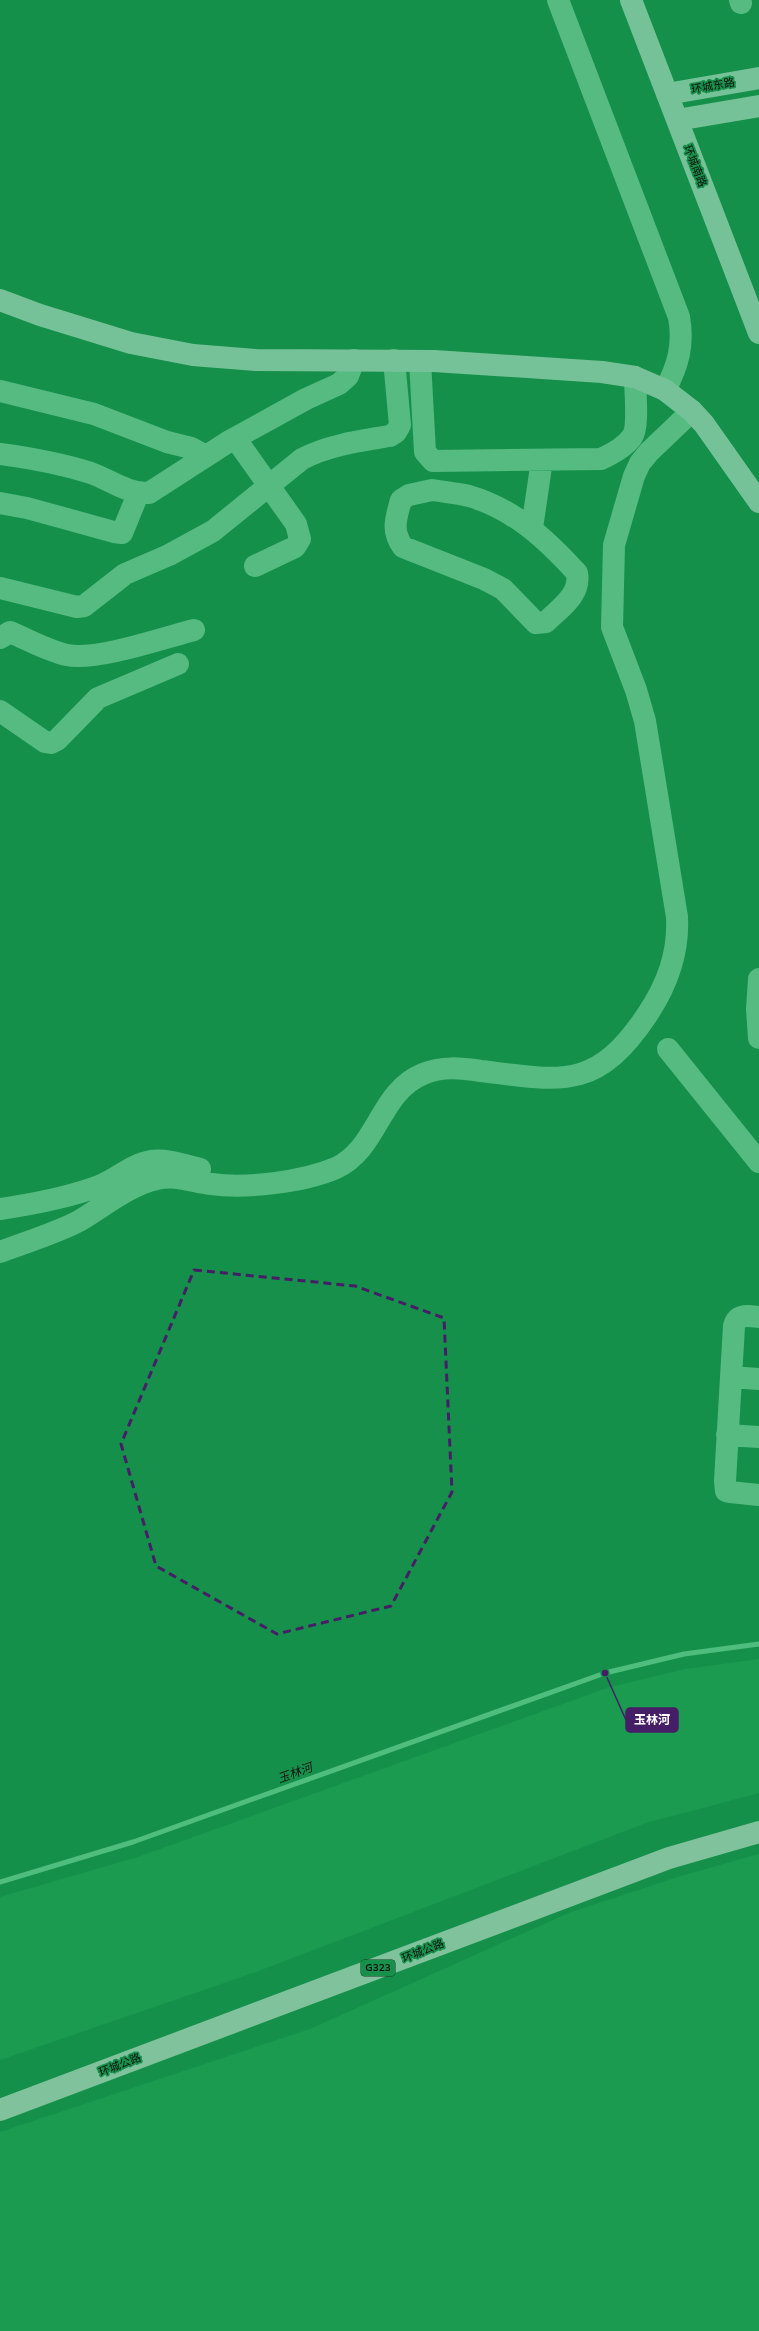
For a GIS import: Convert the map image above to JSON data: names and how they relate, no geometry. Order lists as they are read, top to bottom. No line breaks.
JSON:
{"streets":{"highway":["环城公路","G323"],"main road":["环城东路","环城南路"]},"crossings":[["环城东路","环城南路"]],"water":["玉林河"],"places":["玉林河"]}
